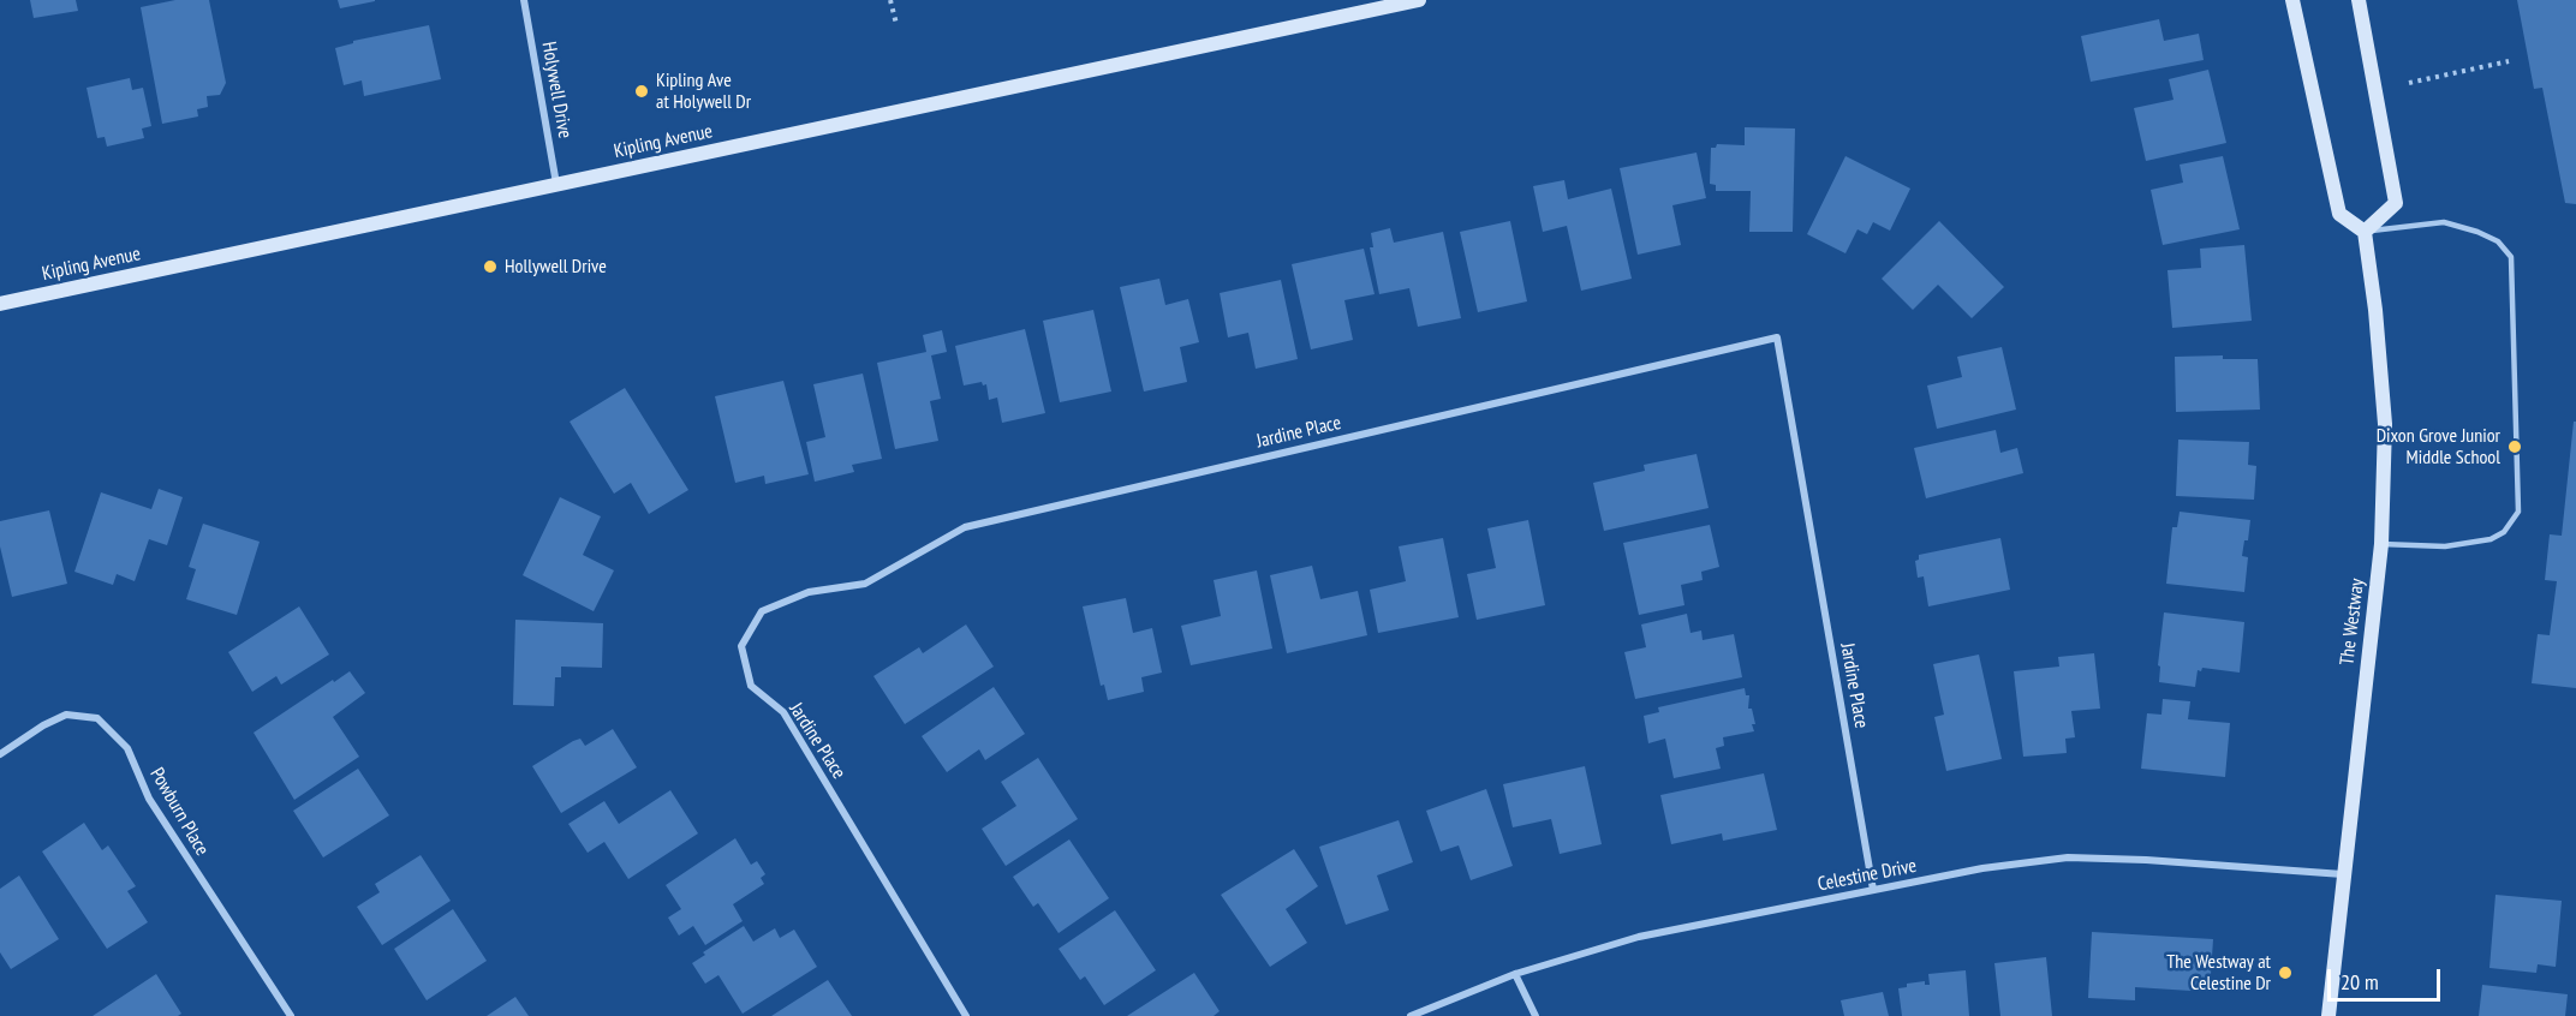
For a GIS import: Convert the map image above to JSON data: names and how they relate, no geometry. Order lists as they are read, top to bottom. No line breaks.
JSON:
{"streets":{"main road":["Kipling Avenue","The Westway"],"street":["Holywell Drive","Jardine Place","Powburn Place","Celestine Drive"]},"crossings":[["Holywell Drive","Kipling Avenue"],["Jardine Place","Celestine Drive"],["The Westway","Celestine Drive"]],"places":["Kipling Ave at Holywell Dr","Hollywell Drive","Dixon Grove Junior Middle School","The Westway at Celestine Dr"],"scale_bar":"20 m"}
